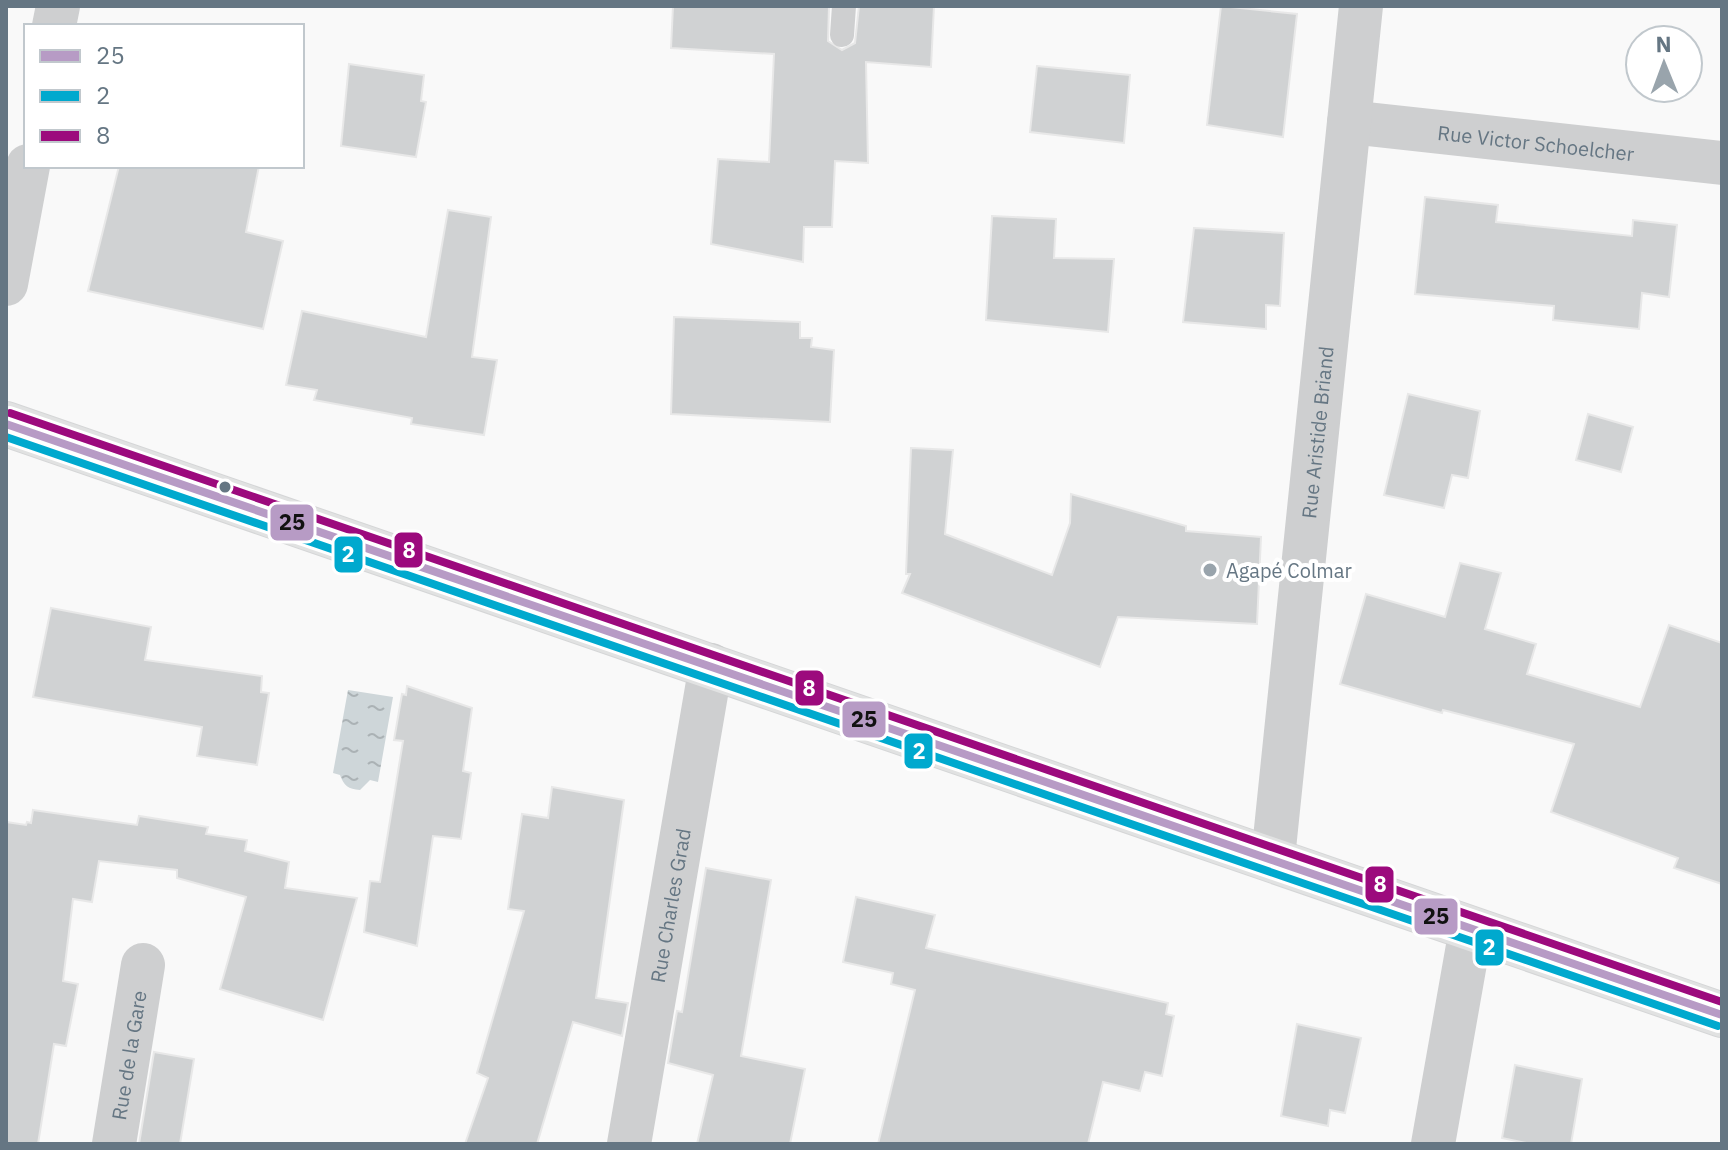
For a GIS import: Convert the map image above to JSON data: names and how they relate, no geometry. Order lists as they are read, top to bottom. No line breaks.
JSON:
{"streets":{"street":["Rue Victor Schoelcher","Rue Aristide Briand","Rue Charles Grad","Rue de la Gare"]},"crossings":[["Rue Victor Schoelcher","Rue Aristide Briand"]],"places":["Agapé Colmar"],"lines":["transit line 8","transit line 25","transit line 2"],"legend":["25","2","8"],"north":"top"}
